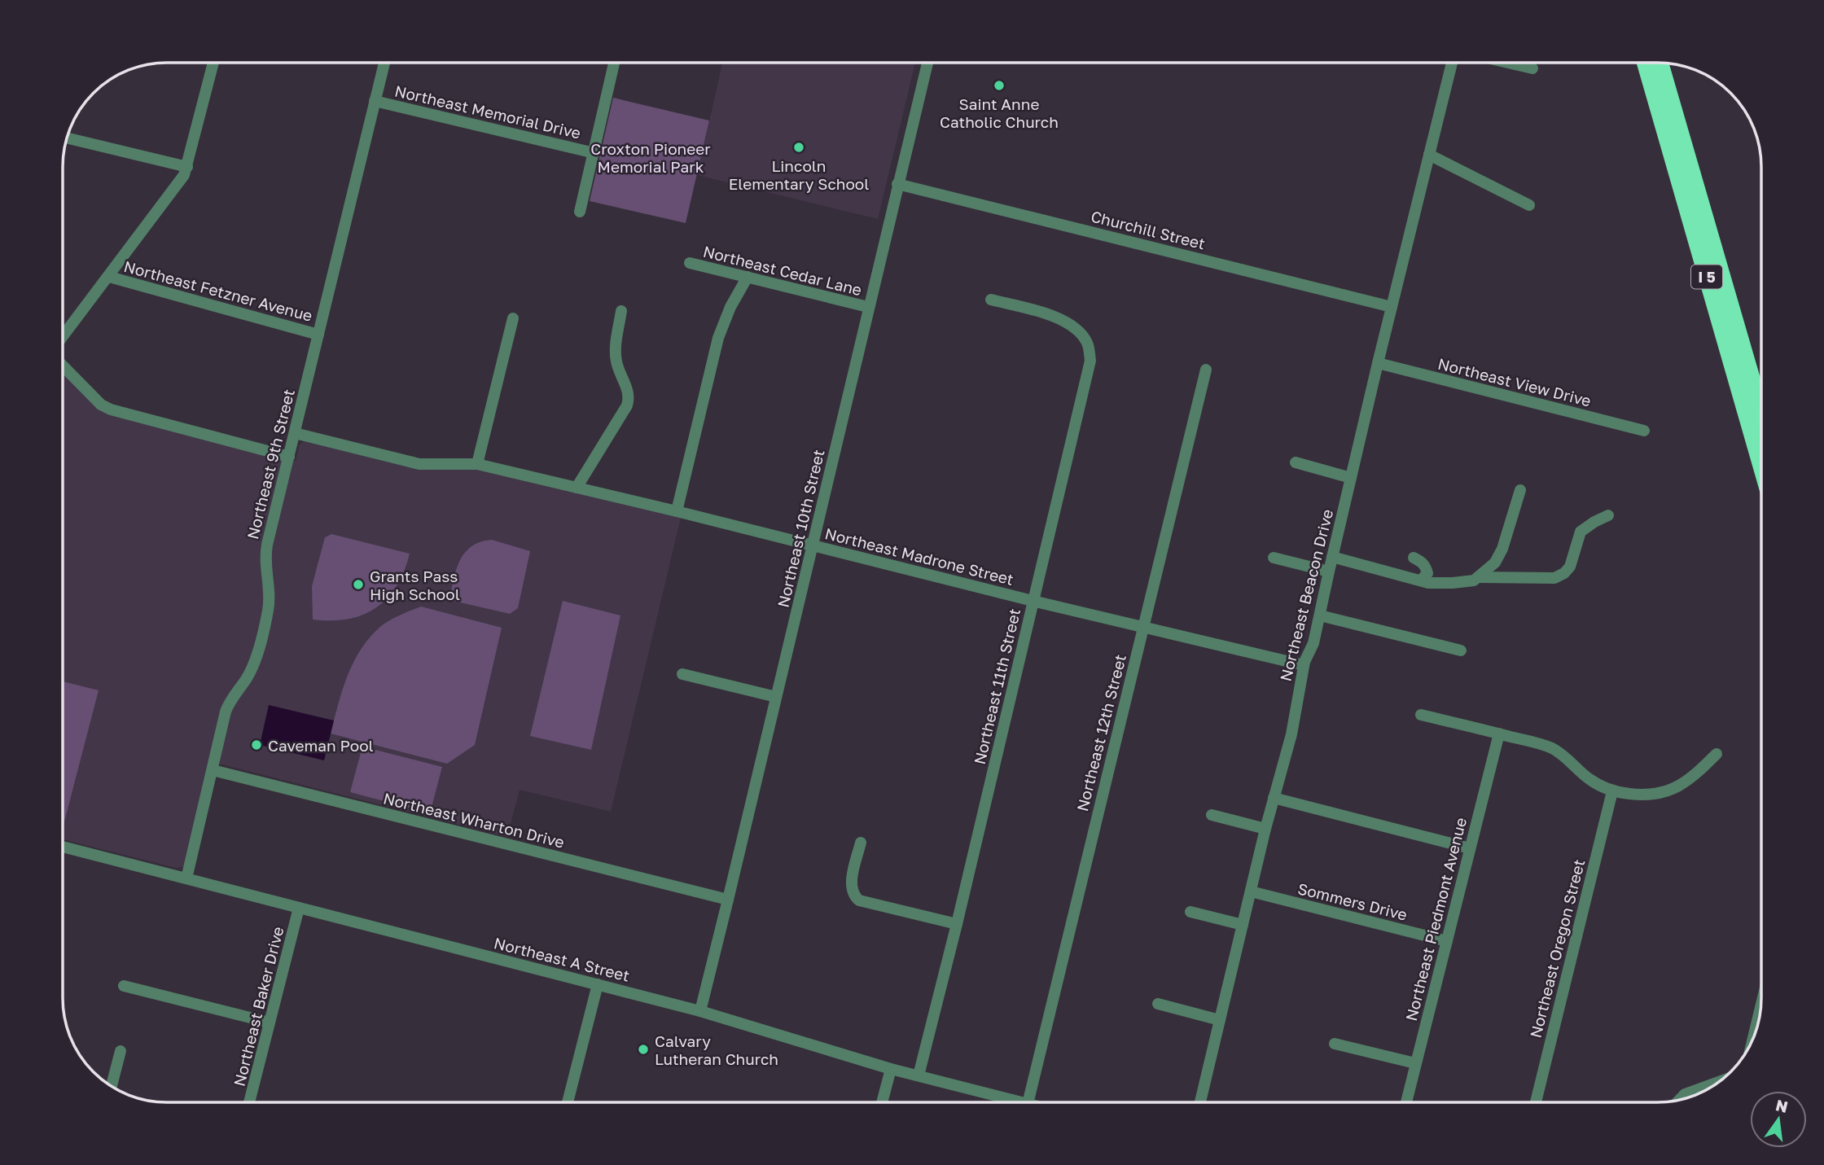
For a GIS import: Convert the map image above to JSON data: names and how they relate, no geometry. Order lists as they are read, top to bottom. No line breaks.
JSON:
{"streets":{"highway":["I 5"],"street":["Northeast Memorial Drive","Churchill Street","Northeast Cedar Lane","Northeast Fetzner Avenue","Northeast View Drive","Northeast 9th Street","Northeast 10th Street","Northeast Madrone Street","Northeast Beacon Drive","Northeast 11th Street","Northeast 12th Street","Northeast Wharton Drive","Sommers Drive","Northeast Piedmont Avenue","Northeast Oregon Street","Northeast A Street","Northeast Baker Drive"]},"crossings":[["Northeast Memorial Drive","Northeast 9th Street"],["Churchill Street","Northeast 10th Street"],["Churchill Street","Northeast Beacon Drive"],["Northeast Cedar Lane","Northeast 10th Street"],["Northeast Fetzner Avenue","Northeast 9th Street"],["Northeast View Drive","Northeast Beacon Drive"],["Northeast 9th Street","Northeast Madrone Street"],["Northeast 9th Street","Northeast Wharton Drive"],["Northeast 9th Street","Northeast A Street"],["Northeast 10th Street","Northeast Madrone Street"],["Northeast 10th Street","Northeast Wharton Drive"],["Northeast 10th Street","Northeast A Street"],["Northeast Madrone Street","Northeast Beacon Drive"],["Northeast Madrone Street","Northeast 11th Street"],["Northeast Madrone Street","Northeast 12th Street"],["Northeast Beacon Drive","Sommers Drive"],["Northeast 11th Street","Northeast A Street"],["Sommers Drive","Northeast Piedmont Avenue"],["Northeast A Street","Northeast Baker Drive"]],"parks":["Croxton Pioneer Memorial Park"],"places":["Saint Anne Catholic Church","Lincoln Elementary School","Grants Pass High School","Caveman Pool","Calvary Lutheran Church"],"north":"top"}
